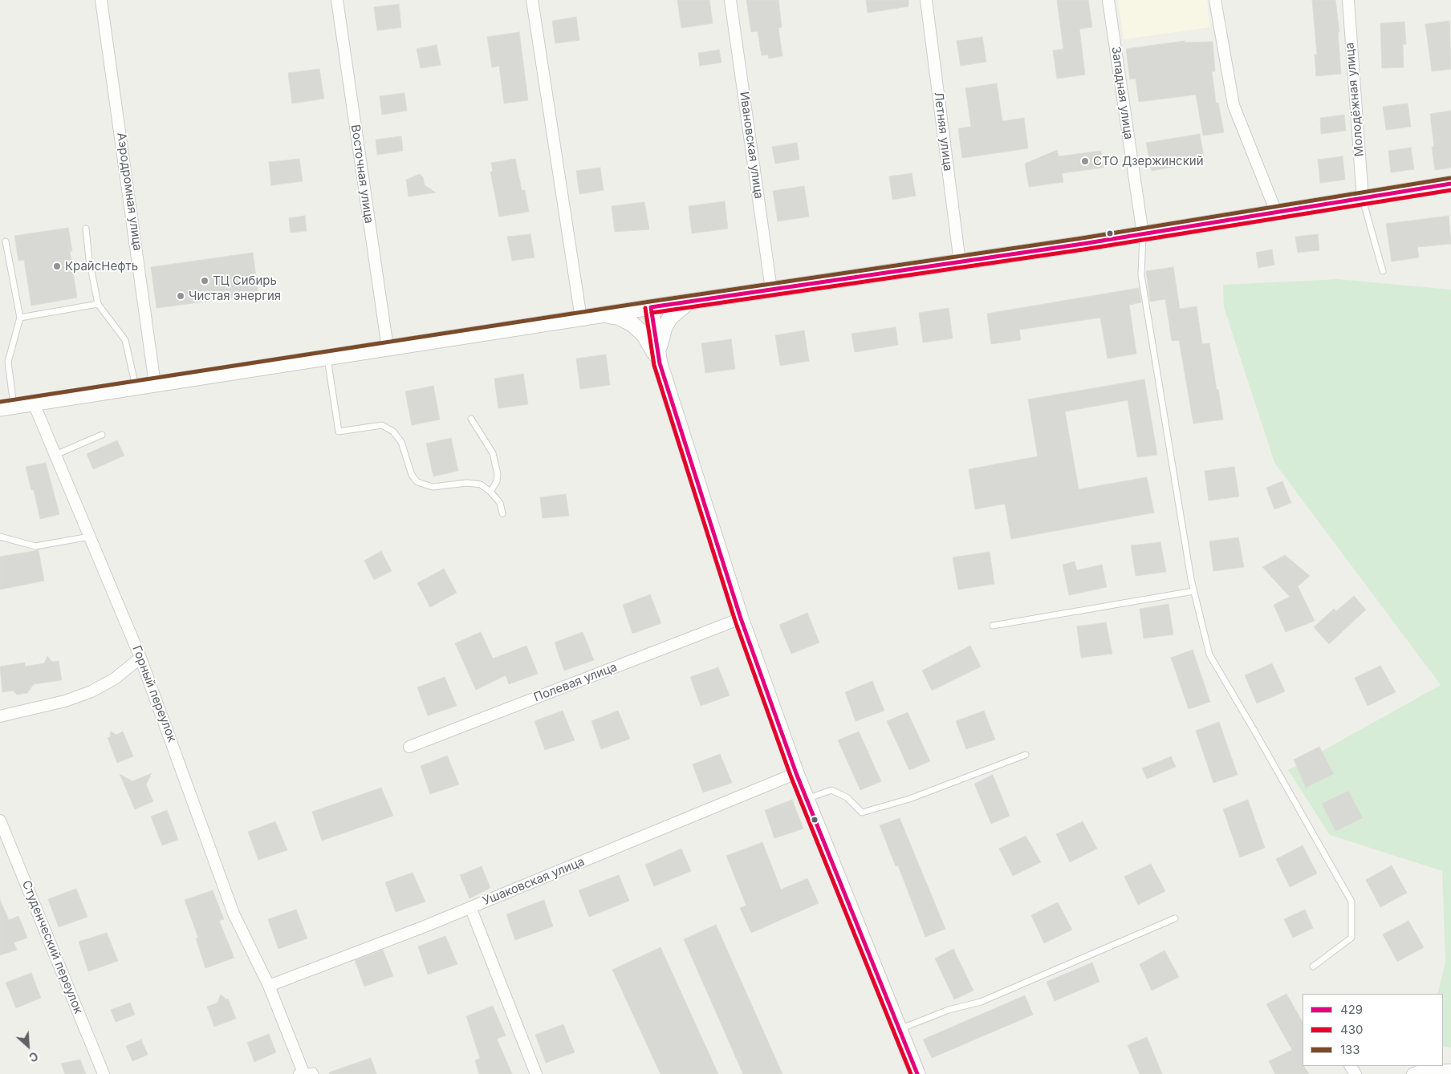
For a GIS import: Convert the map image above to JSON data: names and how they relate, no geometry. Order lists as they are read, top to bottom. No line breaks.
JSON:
{"streets":{"street":["Западная улица","Молодёжная улица","Летняя улица","Ивановская улица","Восточная улица","Аэродромная улица","Полевая улица","Горный переулок","Ушаковская улица","Студенческий переулок"]},"crossings":[["Горный переулок","Ушаковская улица"]],"places":["СТО Дзержинский","КрайсНефть","ТЦ Сибирь","Чистая энергия"],"lines":["transit line 133","transit line 429","transit line 430"],"legend":["429","430","133"],"north":"bottom right"}
